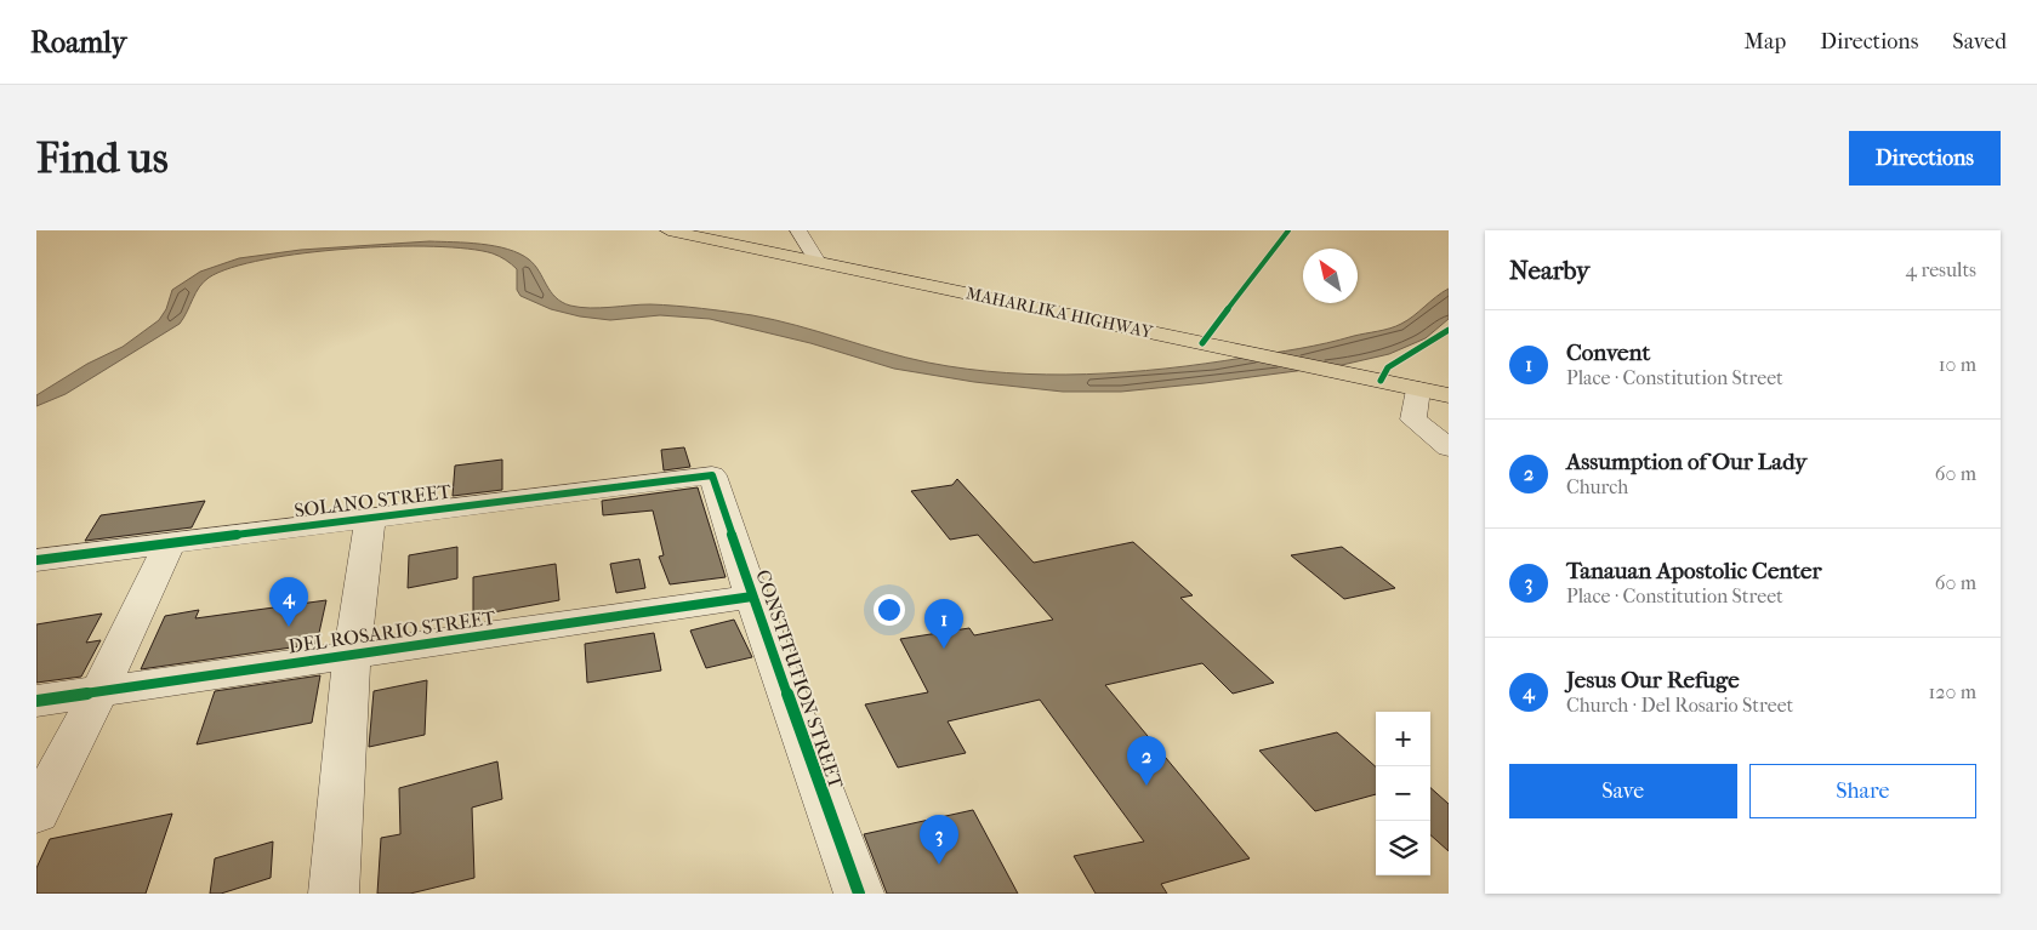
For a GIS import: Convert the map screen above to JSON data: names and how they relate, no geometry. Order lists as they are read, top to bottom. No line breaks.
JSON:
{"streets":{"highway":["MAHARLIKA HIGHWAY"],"street":["SOLANO STREET","DEL ROSARIO STREET","CONSTITUTION STREET"]},"crossings":[["SOLANO STREET","CONSTITUTION STREET"],["DEL ROSARIO STREET","CONSTITUTION STREET"]],"north":"top left","page":{"header":"Roamly","nav":["Map","Directions","Saved"],"buttons":["Directions",["Save","Share"]],"title":"Find us","heading":["Nearby","4 results"],"list":[{"mark":"1","name":"Convent","note":"Place · Constitution Street","value":"10 m"},{"mark":"2","name":"Assumption of Our Lady","note":"Church","value":"60 m"},{"mark":"3","name":"Tanauan Apostolic Center","note":"Place · Constitution Street","value":"60 m"},{"mark":"4","name":"Jesus Our Refuge","note":"Church · Del Rosario Street","value":"120 m"}],"pins":["4","1","2","3"],"map_buttons":["+","−"]}}
